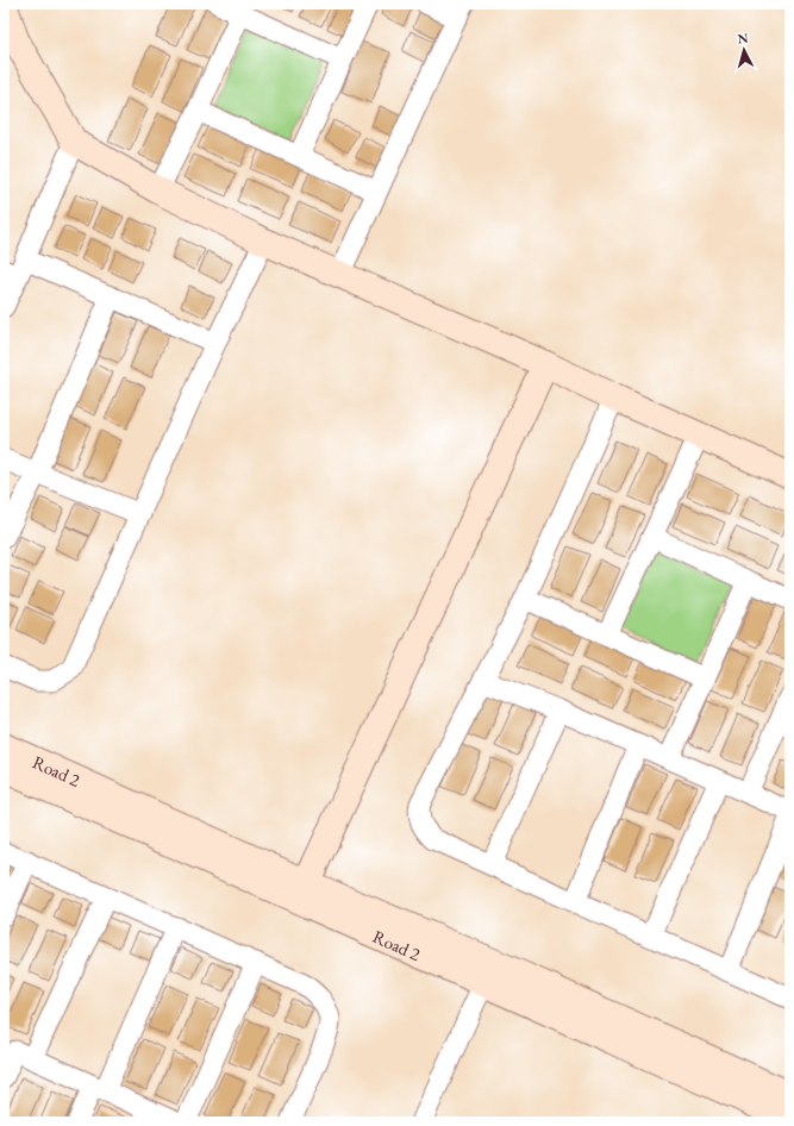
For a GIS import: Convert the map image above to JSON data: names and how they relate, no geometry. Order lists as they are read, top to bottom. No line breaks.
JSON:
{"streets":{"street":["Road 2"]},"north":"top"}
